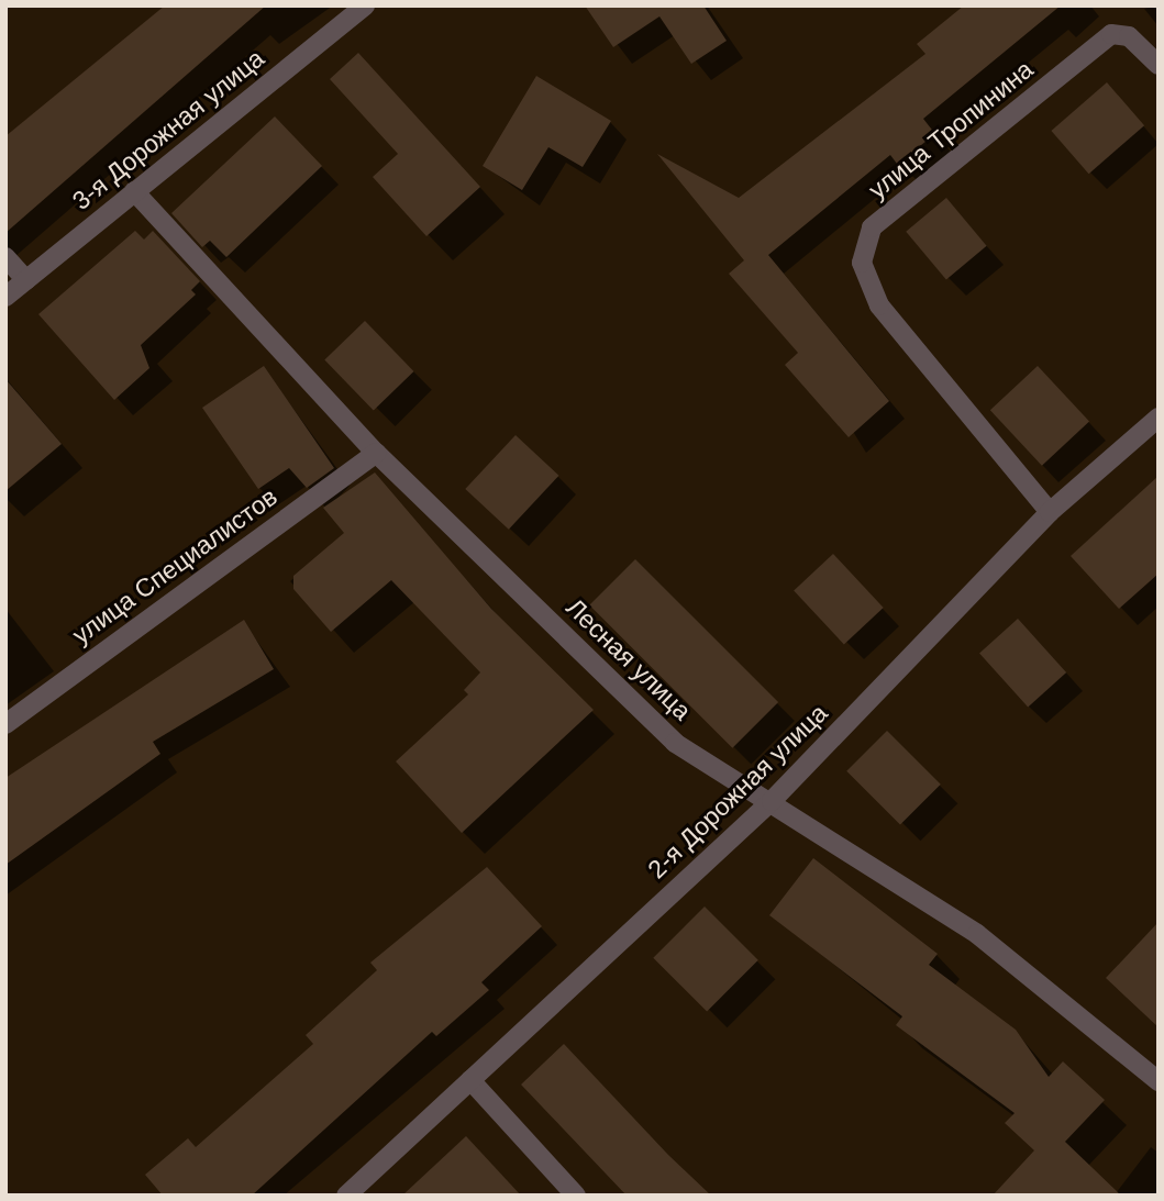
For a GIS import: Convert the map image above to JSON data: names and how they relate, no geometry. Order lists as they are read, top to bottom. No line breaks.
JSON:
{"streets":{"street":["3-я Дорожная улица","улица Тропинина","улица Специалистов","Лесная улица","2-я Дорожная улица"]},"crossings":[["3-я Дорожная улица","Лесная улица"],["улица Тропинина","2-я Дорожная улица"],["улица Специалистов","Лесная улица"],["Лесная улица","2-я Дорожная улица"]]}
